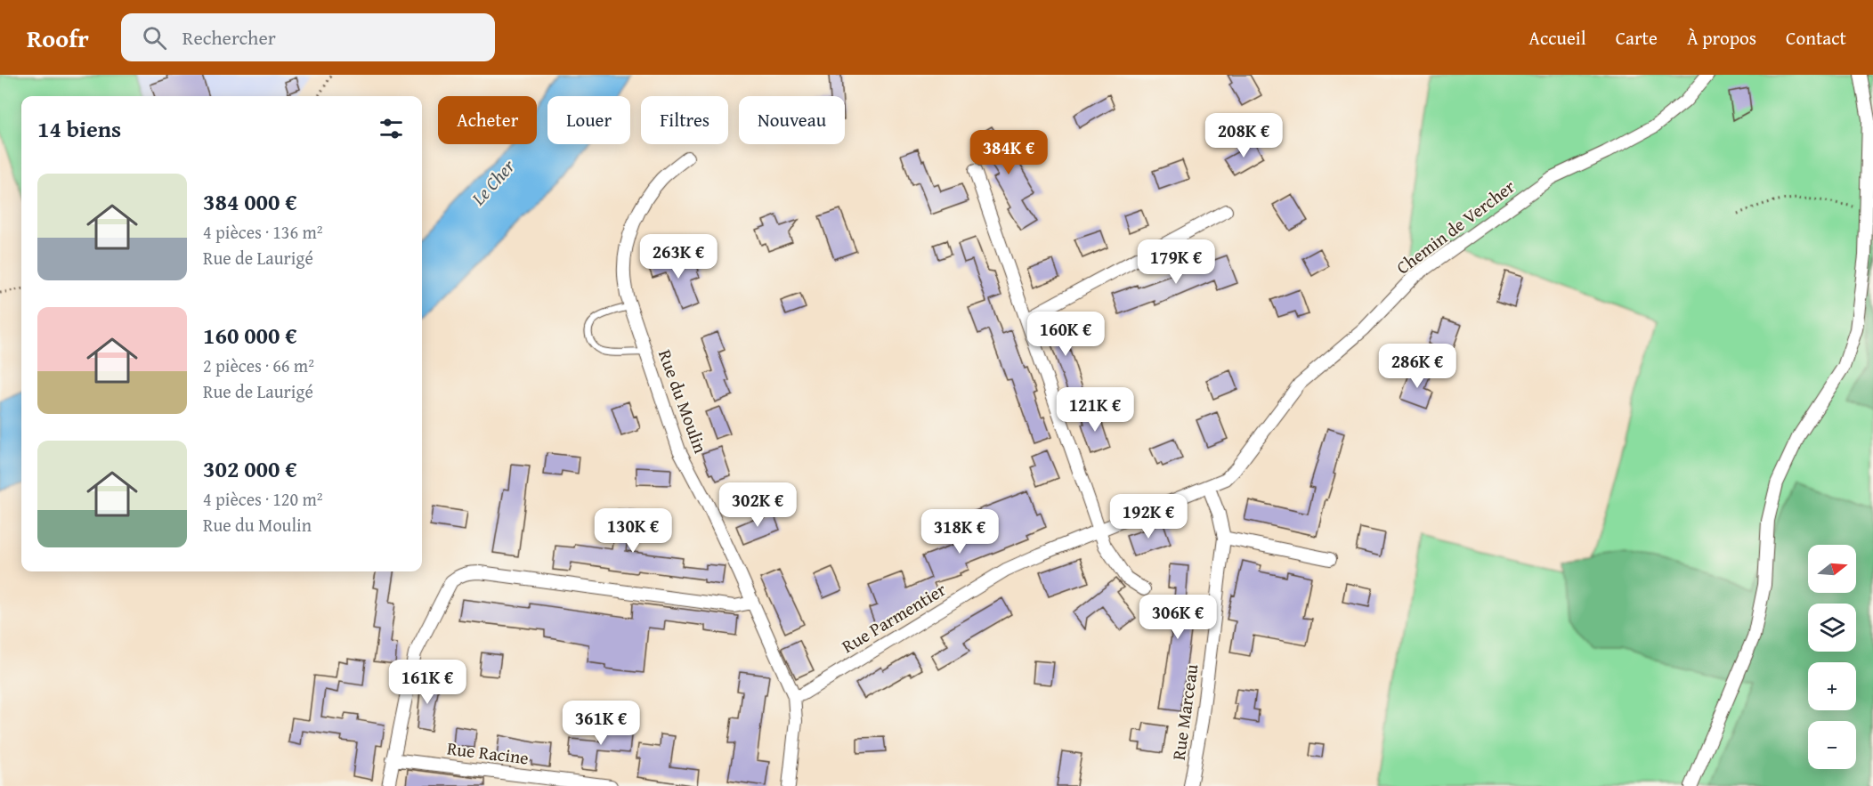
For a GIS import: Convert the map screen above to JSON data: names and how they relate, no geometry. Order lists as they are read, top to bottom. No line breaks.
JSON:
{"streets":{"street":["Chemin de Vercher","Rue du Moulin","Rue Parmentier","Rue Marceau","Rue Racine"]},"crossings":[["Chemin de Vercher","Rue Parmentier"],["Chemin de Vercher","Rue Marceau"],["Rue du Moulin","Rue Parmentier"],["Rue Parmentier","Rue Marceau"]],"water":["Le Cher"],"north":"right","page":{"header":"Roofr","search":"Rechercher","nav":["Accueil","Carte","À propos","Contact"],"chip":["Acheter","Louer","Filtres","Nouveau"],"heading":"14 biens","price":["208K €","384K €","263K €","179K €","160K €","286K €","121K €","302K €","192K €","130K €","318K €","306K €","161K €","361K €"],"list":[{"name":"384 000 €","note":"4 pièces · 136 m² · Rue de Laurigé"},{"name":"160 000 €","note":"2 pièces · 66 m² · Rue de Laurigé"},{"name":"302 000 €","note":"4 pièces · 120 m² · Rue du Moulin"}],"map_buttons":["+","−"]}}
